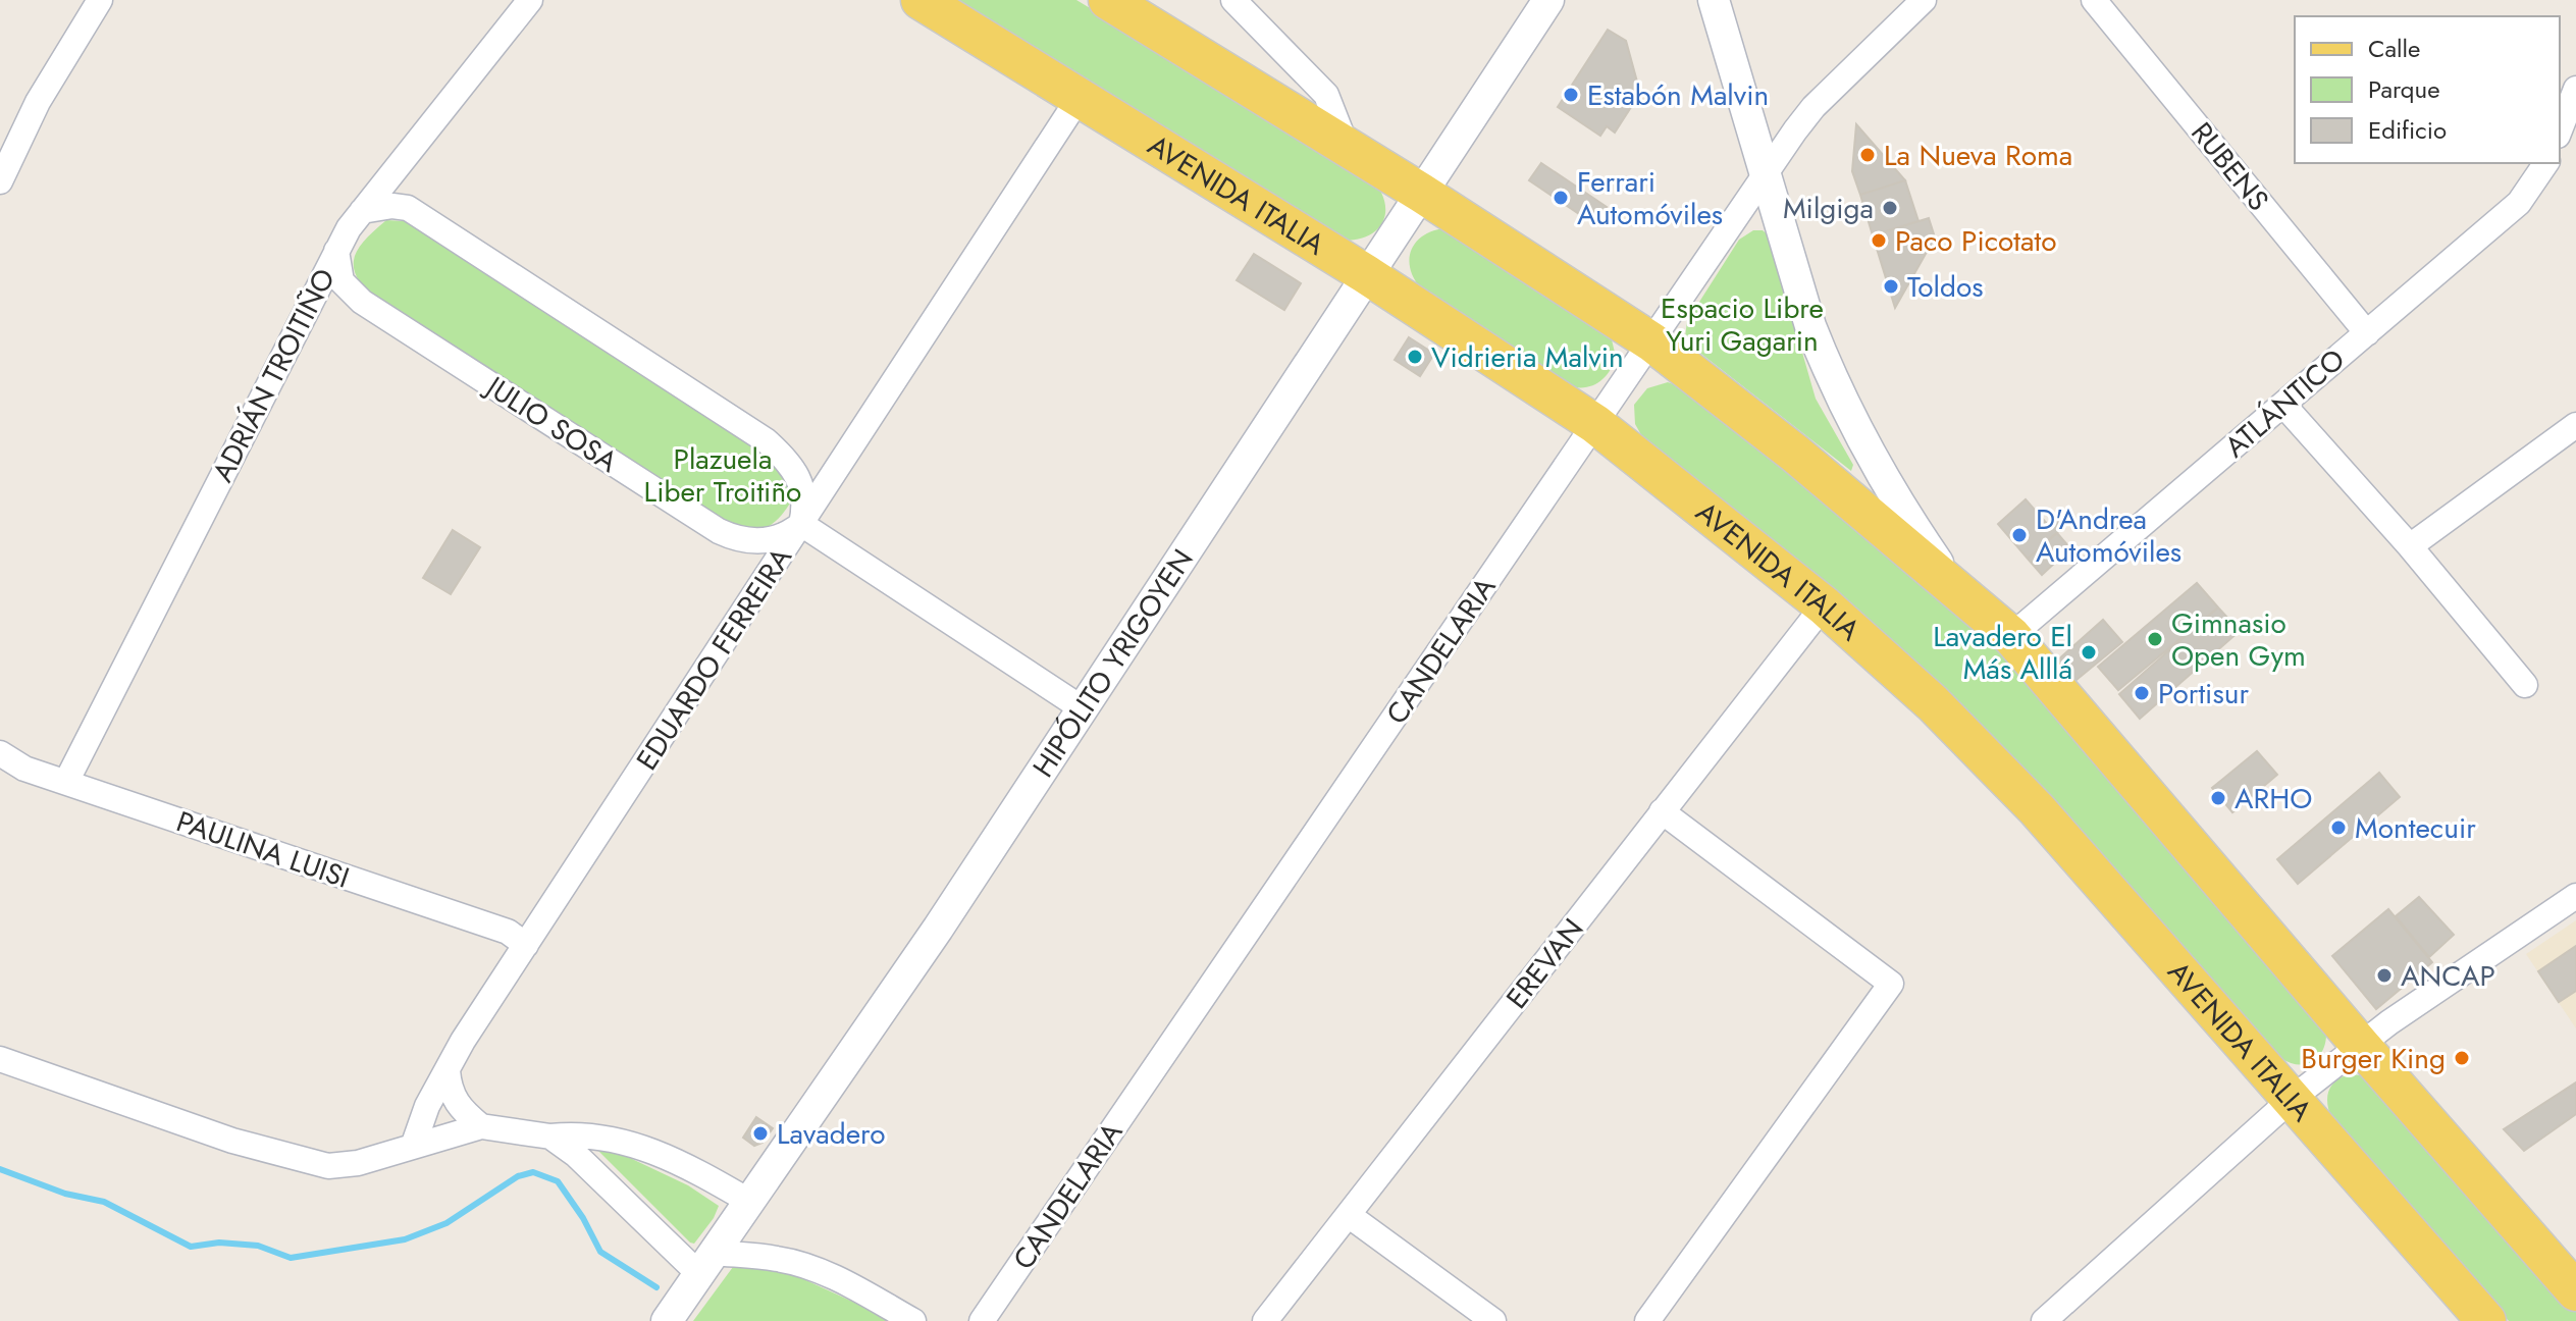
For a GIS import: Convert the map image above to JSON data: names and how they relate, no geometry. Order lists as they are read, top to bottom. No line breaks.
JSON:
{"streets":{"main road":["AVENIDA ITALIA"],"street":["RUBENS","ADRIÁN TROITIÑO","ATLÁNTICO","JULIO SOSA","CANDELARIA","EDUARDO FERREIRA","HIPÓLITO YRIGOYEN","PAULINA LUISI","EREVAN"]},"crossings":[["RUBENS","ATLÁNTICO"],["AVENIDA ITALIA","CANDELARIA"],["AVENIDA ITALIA","EDUARDO FERREIRA"],["AVENIDA ITALIA","HIPÓLITO YRIGOYEN"],["AVENIDA ITALIA","EREVAN"],["ADRIÁN TROITIÑO","JULIO SOSA"],["ADRIÁN TROITIÑO","PAULINA LUISI"],["JULIO SOSA","EDUARDO FERREIRA"],["EDUARDO FERREIRA","PAULINA LUISI"]],"parks":["Espacio Libre Yuri Gagarin","Plazuela Liber Troitiño"],"places":["Estabón Malvin","La Nueva Roma","Ferrari Automóviles","Milgiga","Paco Picotato","Toldos","Vidrieria Malvin","D'Andrea Automóviles","Gimnasio Open Gym","Lavadero El Más Alllá","Portisur","ARHO","Montecuir","ANCAP","Burger King","Lavadero"],"legend":["Calle","Parque","Edificio"]}
